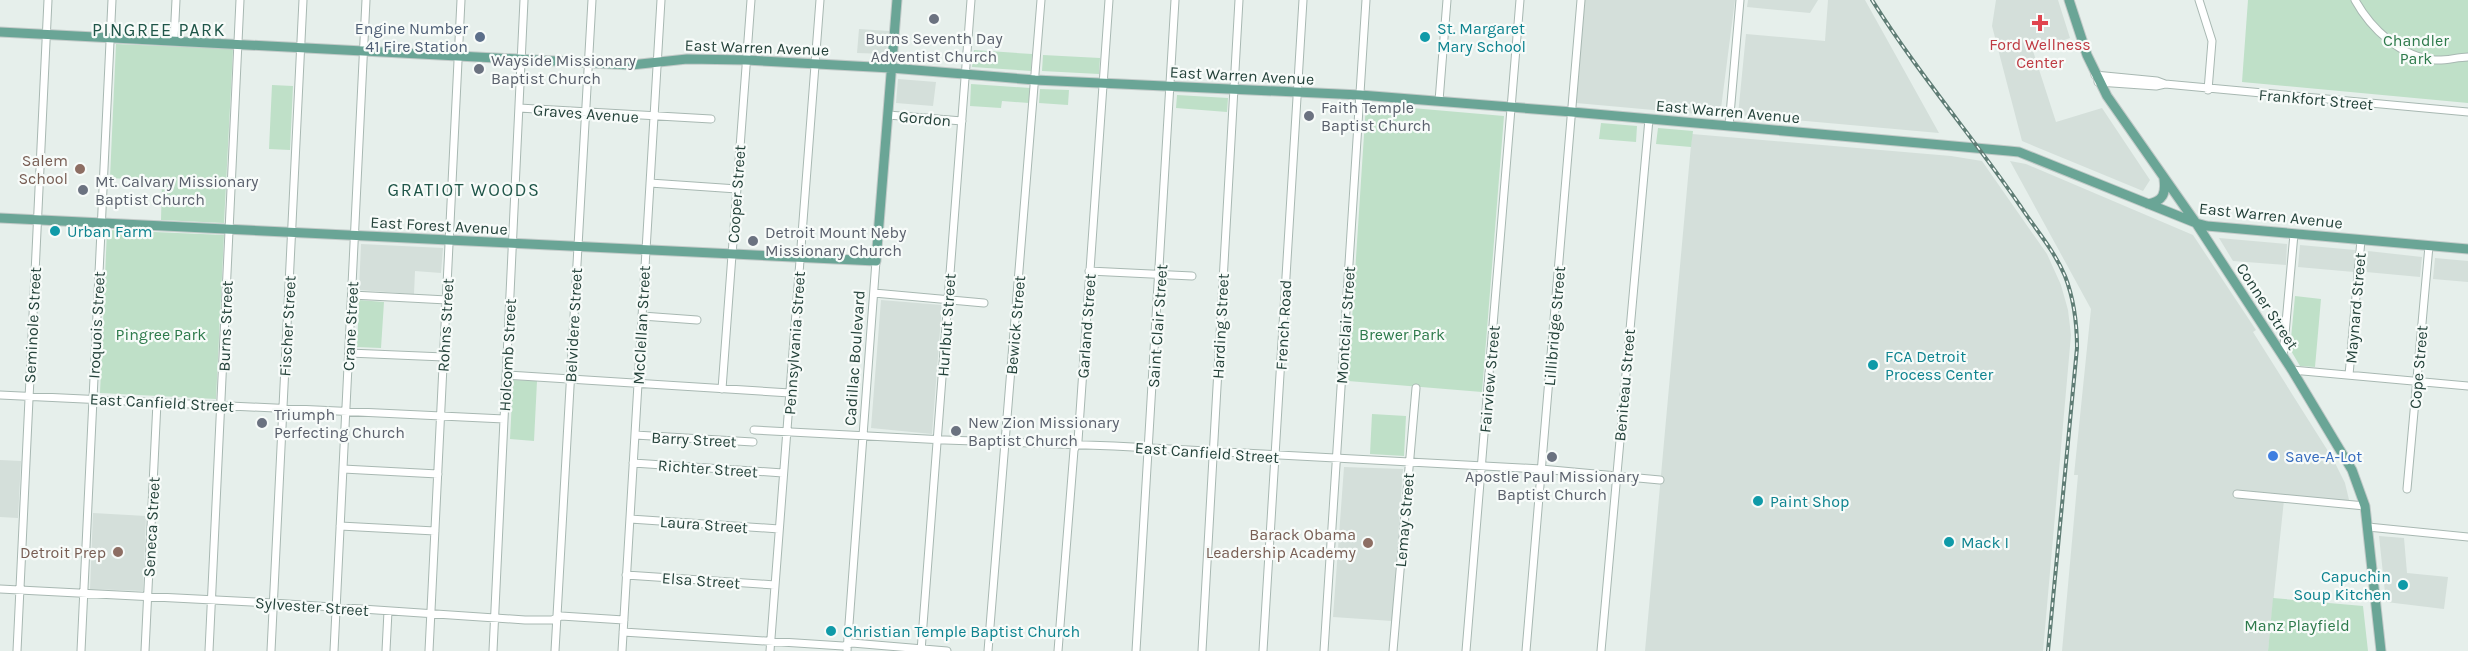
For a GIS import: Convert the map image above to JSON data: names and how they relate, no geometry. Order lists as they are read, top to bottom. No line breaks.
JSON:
{"streets":{"main road":["East Warren Avenue","East Forest Avenue","Conner Street","Cadillac Boulevard"],"street":["Frankfort Street","Graves Avenue","Gordon","Cooper Street","Maynard Street","Seminole Street","Iroquois Street","Rohns Street","Belvidere Street","McClellan Street","Hurlbut Street","Bewick Street","French Road","Montclair Street","Burns Street","Fischer Street","Crane Street","Garland Street","Saint Clair Street","Harding Street","Lillibridge Street","Pennsylvania Street","Holcomb Street","Cope Street","Fairview Street","Beniteau Street","East Canfield Street","Barry Street","Richter Street","Lemay Street","Laura Street","Seneca Street","Elsa Street","Sylvester Street"]},"crossings":[["East Warren Avenue","Cooper Street"],["East Warren Avenue","Conner Street"],["East Warren Avenue","Maynard Street"],["East Warren Avenue","Seminole Street"],["East Warren Avenue","Iroquois Street"],["East Warren Avenue","Rohns Street"],["East Warren Avenue","Belvidere Street"],["East Warren Avenue","McClellan Street"],["East Warren Avenue","Hurlbut Street"],["East Warren Avenue","Bewick Street"],["East Warren Avenue","French Road"],["East Warren Avenue","Montclair Street"],["East Warren Avenue","Burns Street"],["East Warren Avenue","Fischer Street"],["East Warren Avenue","Crane Street"],["East Warren Avenue","Garland Street"],["East Warren Avenue","Saint Clair Street"],["East Warren Avenue","Harding Street"],["East Warren Avenue","Lillibridge Street"],["East Warren Avenue","Pennsylvania Street"],["East Warren Avenue","Holcomb Street"],["East Warren Avenue","Cadillac Boulevard"],["East Warren Avenue","Cope Street"],["East Warren Avenue","Fairview Street"],["East Warren Avenue","Beniteau Street"],["Frankfort Street","Conner Street"],["Graves Avenue","Belvidere Street"],["Graves Avenue","McClellan Street"],["Graves Avenue","Holcomb Street"],["Gordon","Hurlbut Street"],["Gordon","Cadillac Boulevard"],["Cooper Street","East Forest Avenue"],["East Forest Avenue","Seminole Street"],["East Forest Avenue","Iroquois Street"],["East Forest Avenue","Rohns Street"],["East Forest Avenue","Belvidere Street"],["East Forest Avenue","McClellan Street"],["East Forest Avenue","Burns Street"],["East Forest Avenue","Fischer Street"],["East Forest Avenue","Crane Street"],["East Forest Avenue","Pennsylvania Street"],["East Forest Avenue","Holcomb Street"],["East Forest Avenue","Cadillac Boulevard"],["Seminole Street","East Canfield Street"],["Seminole Street","Sylvester Street"],["Iroquois Street","East Canfield Street"],["Iroquois Street","Sylvester Street"],["Rohns Street","East Canfield Street"],["Rohns Street","Sylvester Street"],["Belvidere Street","Sylvester Street"],["McClellan Street","Barry Street"],["McClellan Street","Richter Street"],["McClellan Street","Laura Street"],["McClellan Street","Elsa Street"],["McClellan Street","Sylvester Street"],["Hurlbut Street","East Canfield Street"],["Bewick Street","East Canfield Street"],["French Road","East Canfield Street"],["Montclair Street","East Canfield Street"],["Burns Street","East Canfield Street"],["Burns Street","Sylvester Street"],["Fischer Street","East Canfield Street"],["Fischer Street","Sylvester Street"],["Crane Street","East Canfield Street"],["Crane Street","Sylvester Street"],["Garland Street","East Canfield Street"],["Saint Clair Street","East Canfield Street"],["Harding Street","East Canfield Street"],["Lillibridge Street","East Canfield Street"],["Pennsylvania Street","East Canfield Street"],["Pennsylvania Street","Richter Street"],["Pennsylvania Street","Laura Street"],["Pennsylvania Street","Elsa Street"],["Holcomb Street","East Canfield Street"],["Holcomb Street","Sylvester Street"],["Cadillac Boulevard","East Canfield Street"],["Fairview Street","East Canfield Street"],["Beniteau Street","East Canfield Street"],["East Canfield Street","Lemay Street"],["East Canfield Street","Seneca Street"],["Seneca Street","Sylvester Street"]],"districts":["PINGREE PARK","GRATIOT WOODS"],"parks":["Chandler Park","Pingree Park","Brewer Park","Manz Playfield"],"places":{"other":["Burns Seventh Day Adventist Church","Engine Number 41 Fire Station","St. Margaret Mary School","Wayside Missionary Baptist Church","Faith Temple Baptist Church","Salem School","Mt. Calvary Missionary Baptist Church","Urban Farm","Detroit Mount Neby Missionary Church","FCA Detroit Process Center","Triumph Perfecting Church","New Zion Missionary Baptist Church","Save-A-Lot","Apostle Paul Missionary Baptist Church","Paint Shop","Mack I","Barack Obama Leadership Academy","Detroit Prep","Capuchin Soup Kitchen","Christian Temple Baptist Church"],"health":["Ford Wellness Center"]}}
